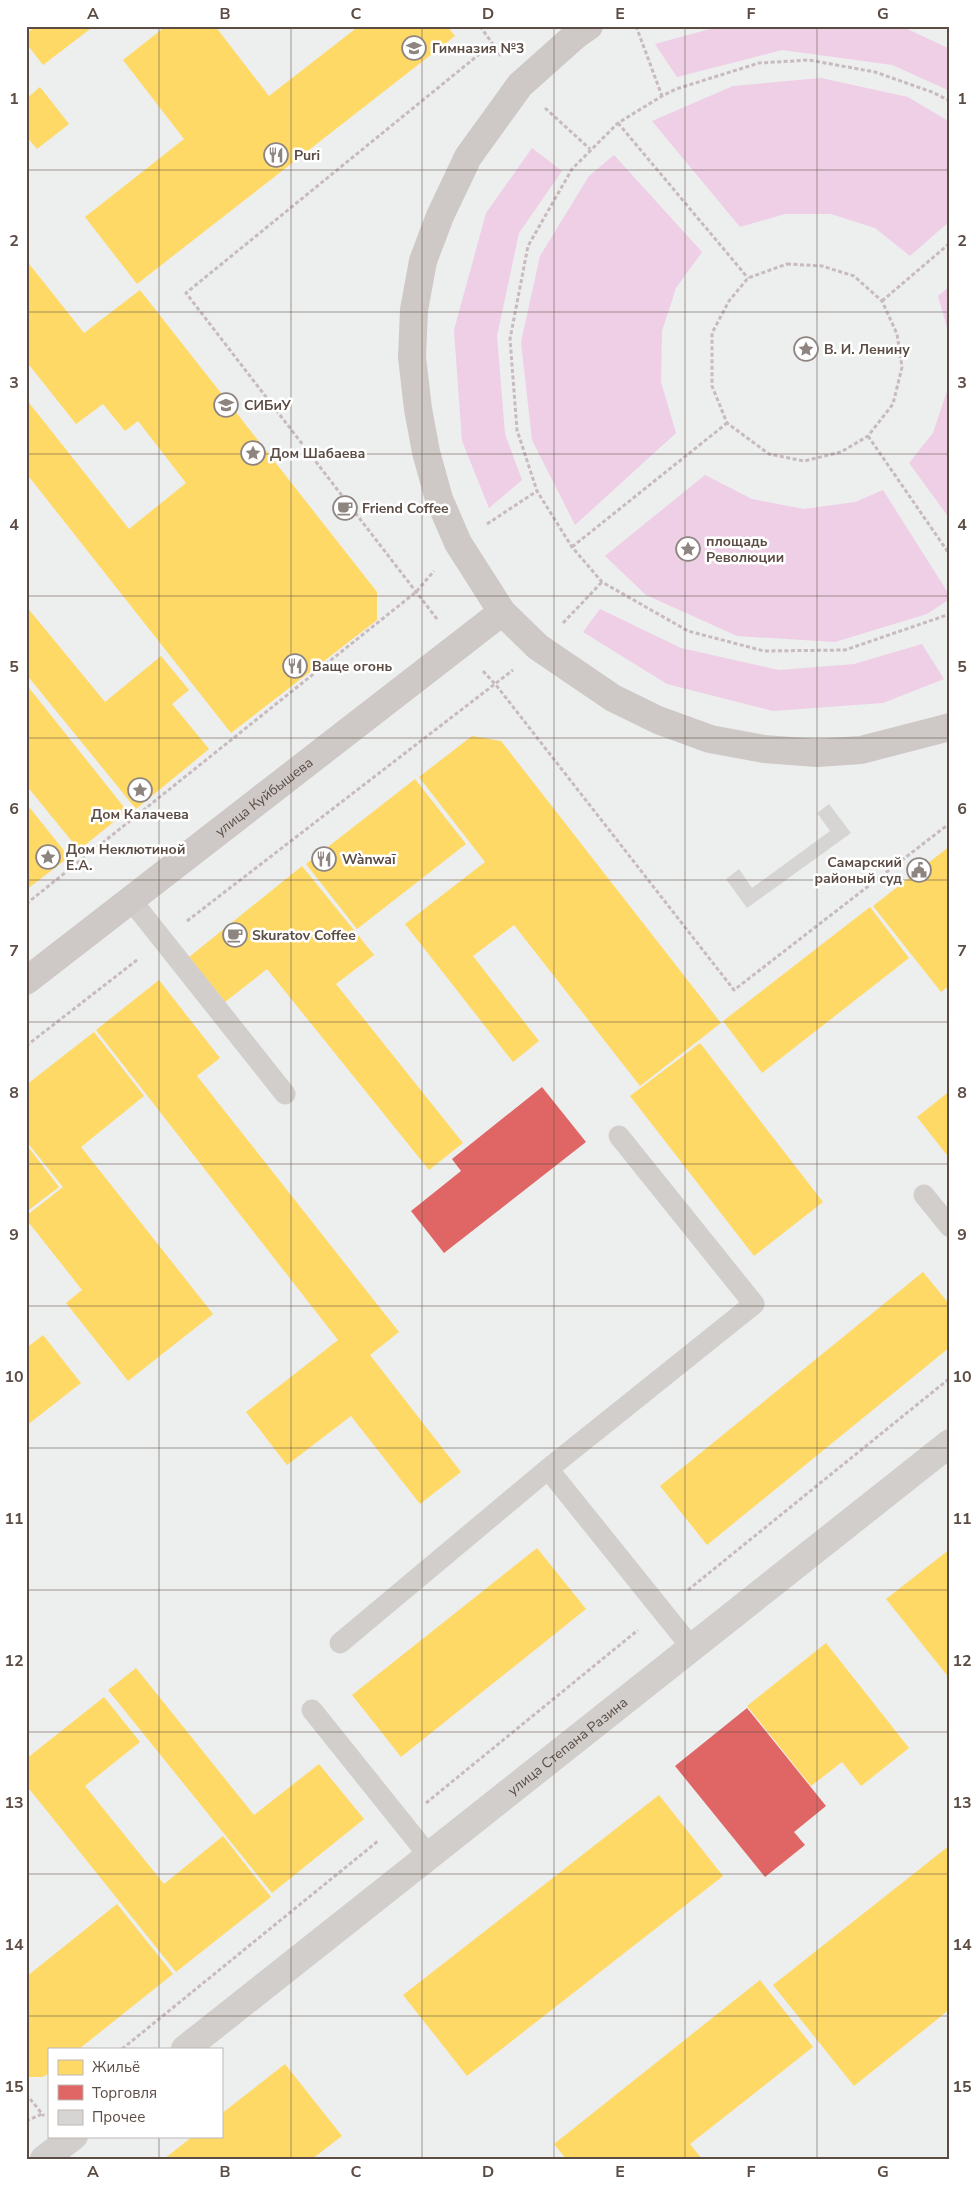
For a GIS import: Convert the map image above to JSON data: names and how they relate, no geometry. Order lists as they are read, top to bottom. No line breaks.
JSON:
{"streets":{"main road":["улица Куйбышева"],"street":["улица Степана Разина"]},"places":{"school or university":["Гимназия №3","СИБиУ"],"restaurant":["Puri","Ваще огонь","Wànwaī"],"place":["В. И. Ленину","Дом Шабаева","площадь Революции","Дом Калачева","Дом Неклютиной Е.А."],"cafe":["Friend Coffee","Skuratov Coffee"],"public building":["Самарский районый суд"]},"legend":["Жильё","Торговля","Прочее"],"grid":{"columns":["A","B","C","D","E","F","G"],"rows":["1","2","3","4","5","6","7","8","9","10","11","12","13","14","15"]}}
